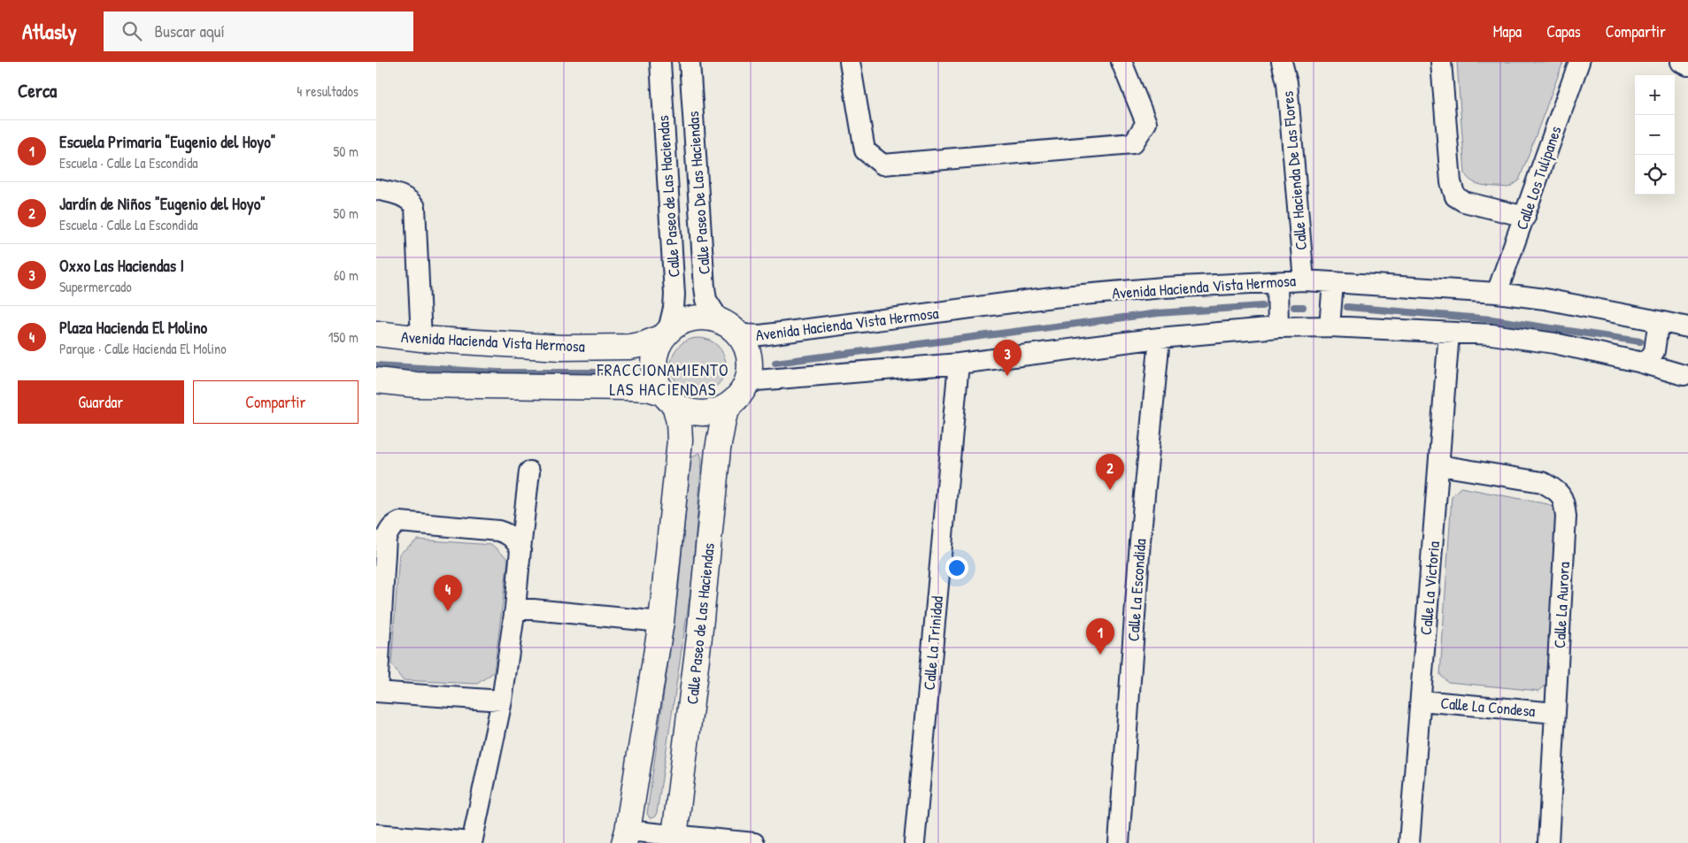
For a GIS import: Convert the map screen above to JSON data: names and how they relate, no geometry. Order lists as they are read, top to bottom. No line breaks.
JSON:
{"streets":{"street":["Calle Hacienda De Las Flores","Calle Los Tulipanes","Calle Paseo De Las Haciendas","Calle Paseo de Las Haciendas","Avenida Hacienda Vista Hermosa","Calle La Victoria","Calle La Escondida","Calle La Aurora","Calle La Trinidad","Calle La Condesa"]},"crossings":[["Calle Hacienda De Las Flores","Avenida Hacienda Vista Hermosa"],["Calle Los Tulipanes","Avenida Hacienda Vista Hermosa"],["Calle Paseo De Las Haciendas","Calle Paseo de Las Haciendas"],["Calle Paseo De Las Haciendas","Avenida Hacienda Vista Hermosa"],["Calle Paseo de Las Haciendas","Avenida Hacienda Vista Hermosa"],["Calle La Victoria","Calle La Aurora"],["Calle La Victoria","Calle La Condesa"],["Calle La Aurora","Calle La Condesa"]],"districts":["FRACCIONAMIENTO LAS HACIENDAS"],"page":{"header":"Atlasly","search":"Buscar aquí","nav":["Mapa","Capas","Compartir"],"heading":["Cerca","4 resultados"],"map_buttons":["+","−"],"list":[{"mark":"1","name":"Escuela Primaria \"Eugenio del Hoyo\"","note":"Escuela · Calle La Escondida","value":"50 m"},{"mark":"2","name":"Jardín de Niños \"Eugenio del Hoyo\"","note":"Escuela · Calle La Escondida","value":"50 m"},{"mark":"3","name":"Oxxo Las Haciendas I","note":"Supermercado","value":"60 m"},{"mark":"4","name":"Plaza Hacienda El Molino","note":"Parque · Calle Hacienda El Molino","value":"150 m"}],"pins":["3","2","4","1"],"buttons":["Guardar","Compartir"]}}
